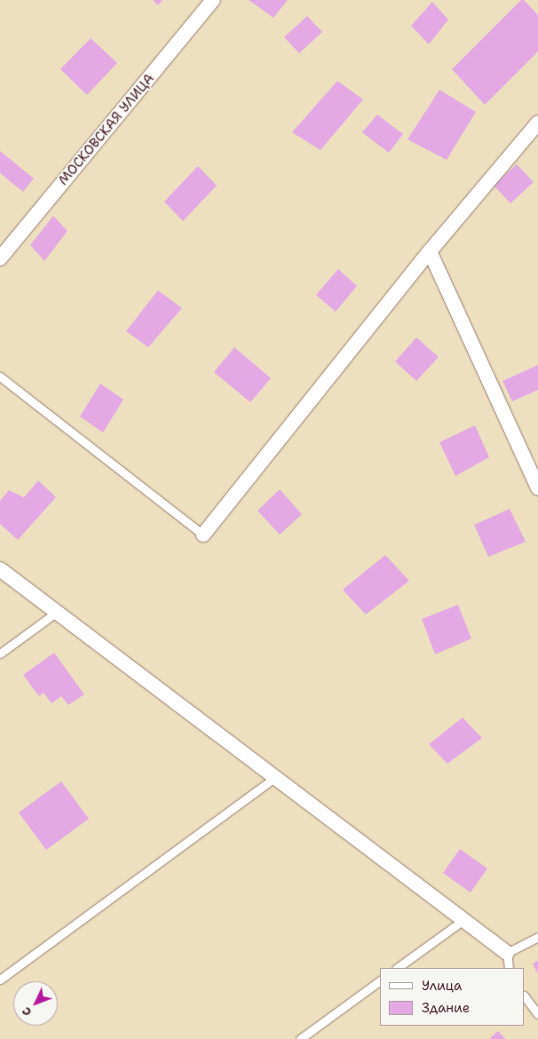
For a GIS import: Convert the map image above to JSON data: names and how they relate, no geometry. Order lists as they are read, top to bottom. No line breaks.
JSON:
{"streets":{"street":["МОСКОВСКАЯ УЛИЦА"]},"legend":["Улица","Здание"],"north":"bottom left"}
